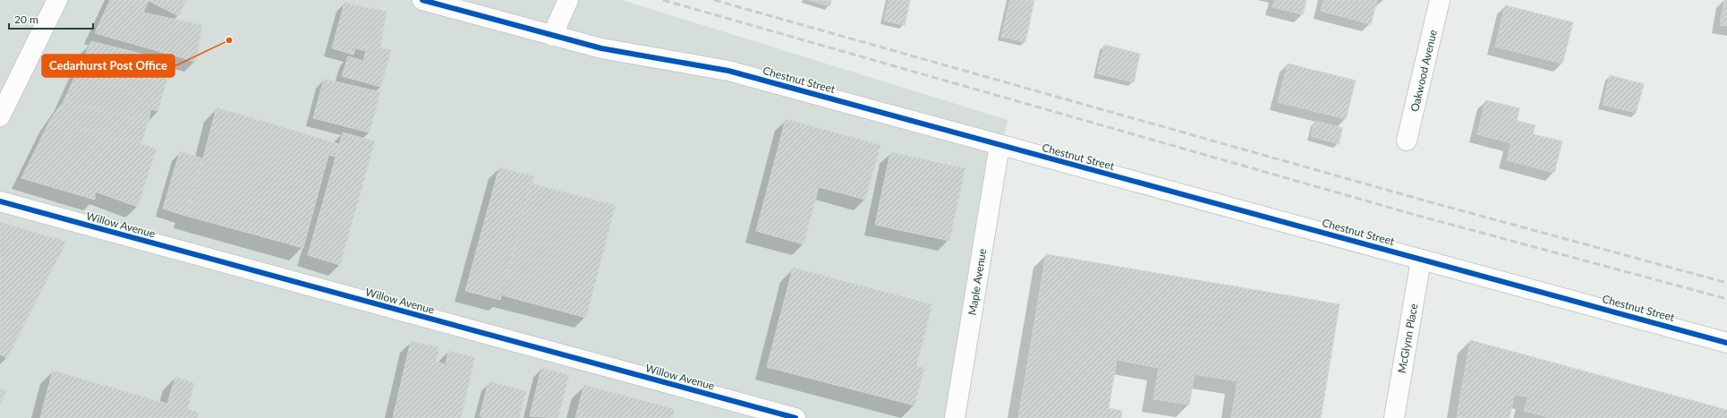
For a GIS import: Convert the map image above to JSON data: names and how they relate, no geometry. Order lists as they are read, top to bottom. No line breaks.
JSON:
{"streets":{"street":["Oakwood Avenue","Chestnut Street","Willow Avenue","Maple Avenue","McGlynn Place"]},"crossings":[["Chestnut Street","Maple Avenue"],["Chestnut Street","McGlynn Place"]],"places":["Cedarhurst Post Office"],"scale_bar":"20 m"}
